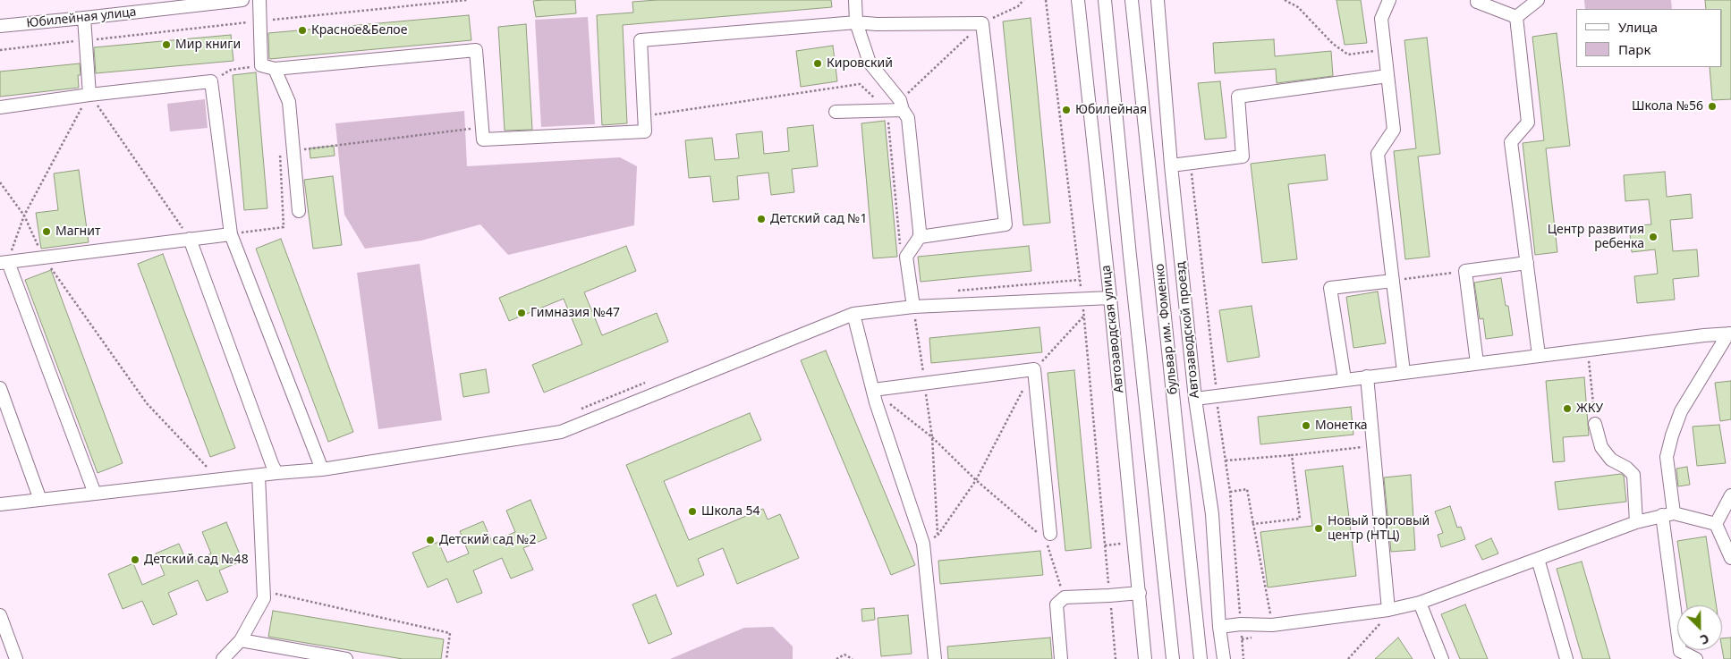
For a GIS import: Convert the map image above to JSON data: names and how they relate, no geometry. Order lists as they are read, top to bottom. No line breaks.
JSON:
{"streets":{"street":["Юбилейная улица","Автозаводская улица","бульвар им. Фоменко","Автозаводской проезд"]},"places":["Красное&Белое","Мир книги","Кировский","Школа №56","Юбилейная","Детский сад №1","Магнит","Центр развития ребенка","Гимназия №47","ЖКУ","Монетка","Школа 54","Новый торговый центр (НТЦ)","Детский сад №2","Детский сад №48"],"legend":["Улица","Парк"],"north":"bottom right"}
